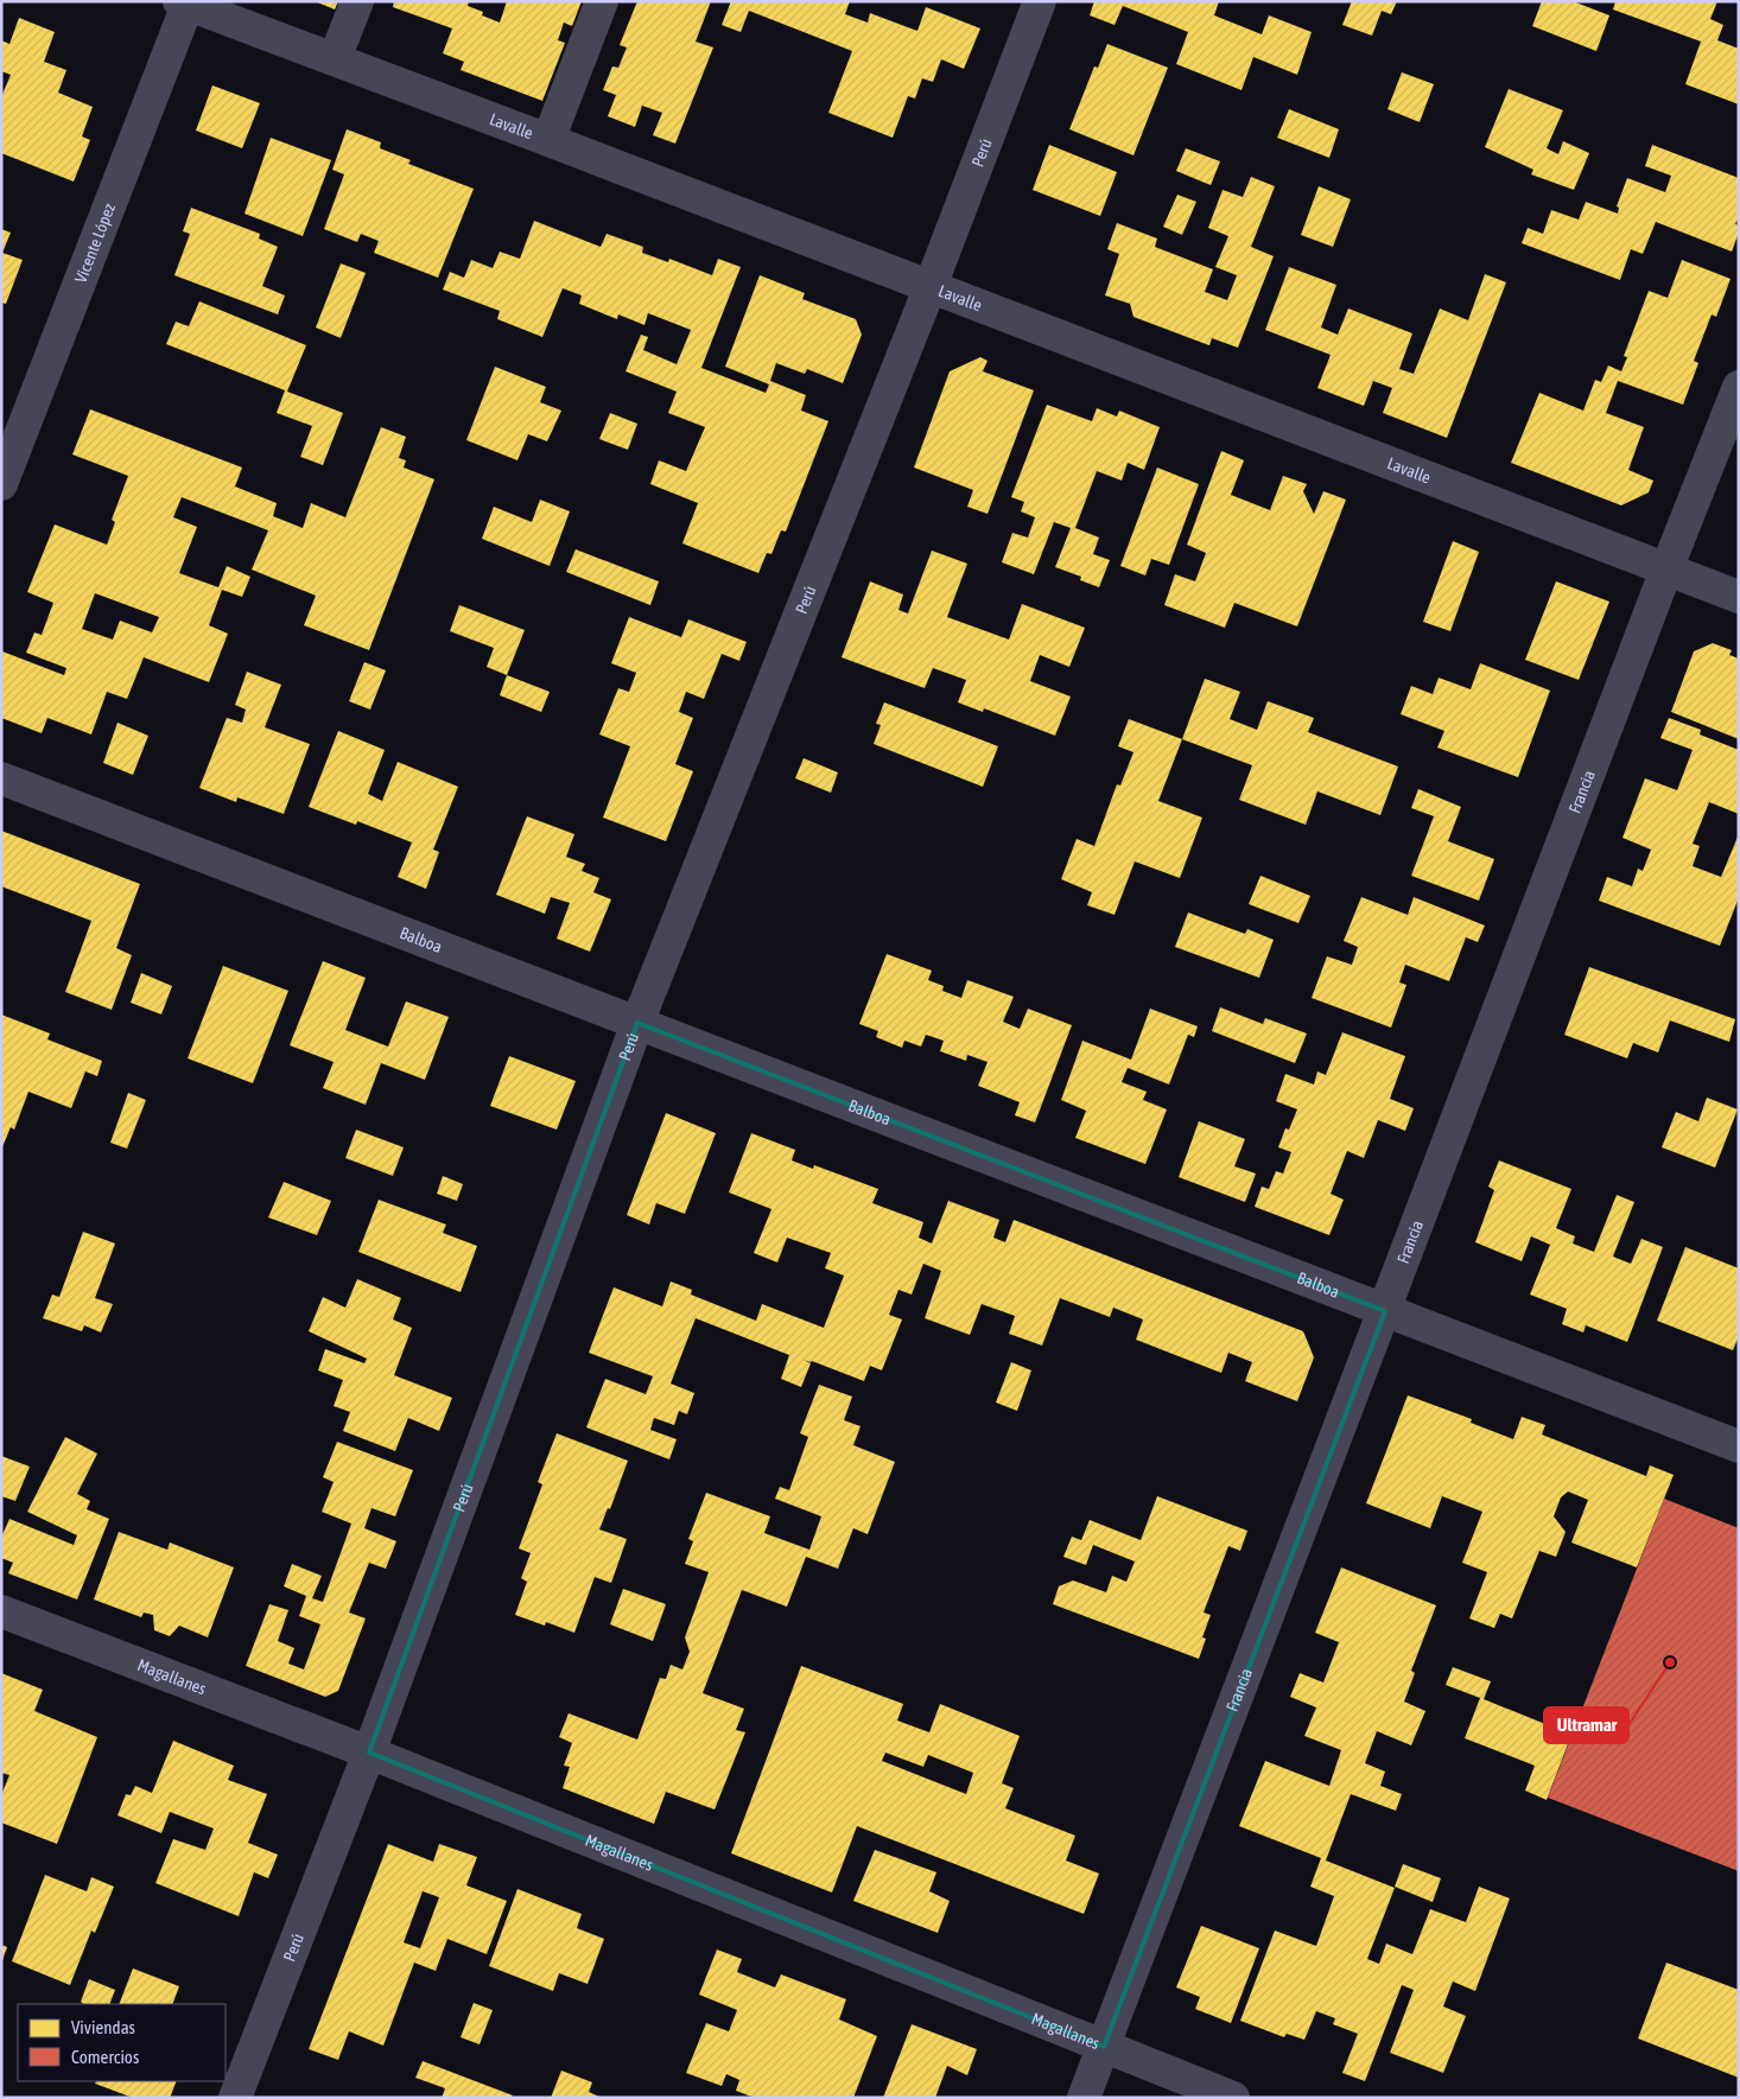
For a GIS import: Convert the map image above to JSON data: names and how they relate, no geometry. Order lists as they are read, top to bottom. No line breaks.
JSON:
{"streets":{"street":["Lavalle","Perú","Vicente López","Francia","Balboa","Magallanes"]},"crossings":[["Lavalle","Perú"],["Lavalle","Vicente López"],["Lavalle","Francia"],["Perú","Balboa"],["Perú","Magallanes"],["Francia","Balboa"],["Francia","Magallanes"]],"places":["Ultramar"],"legend":["Viviendas","Comercios"]}
